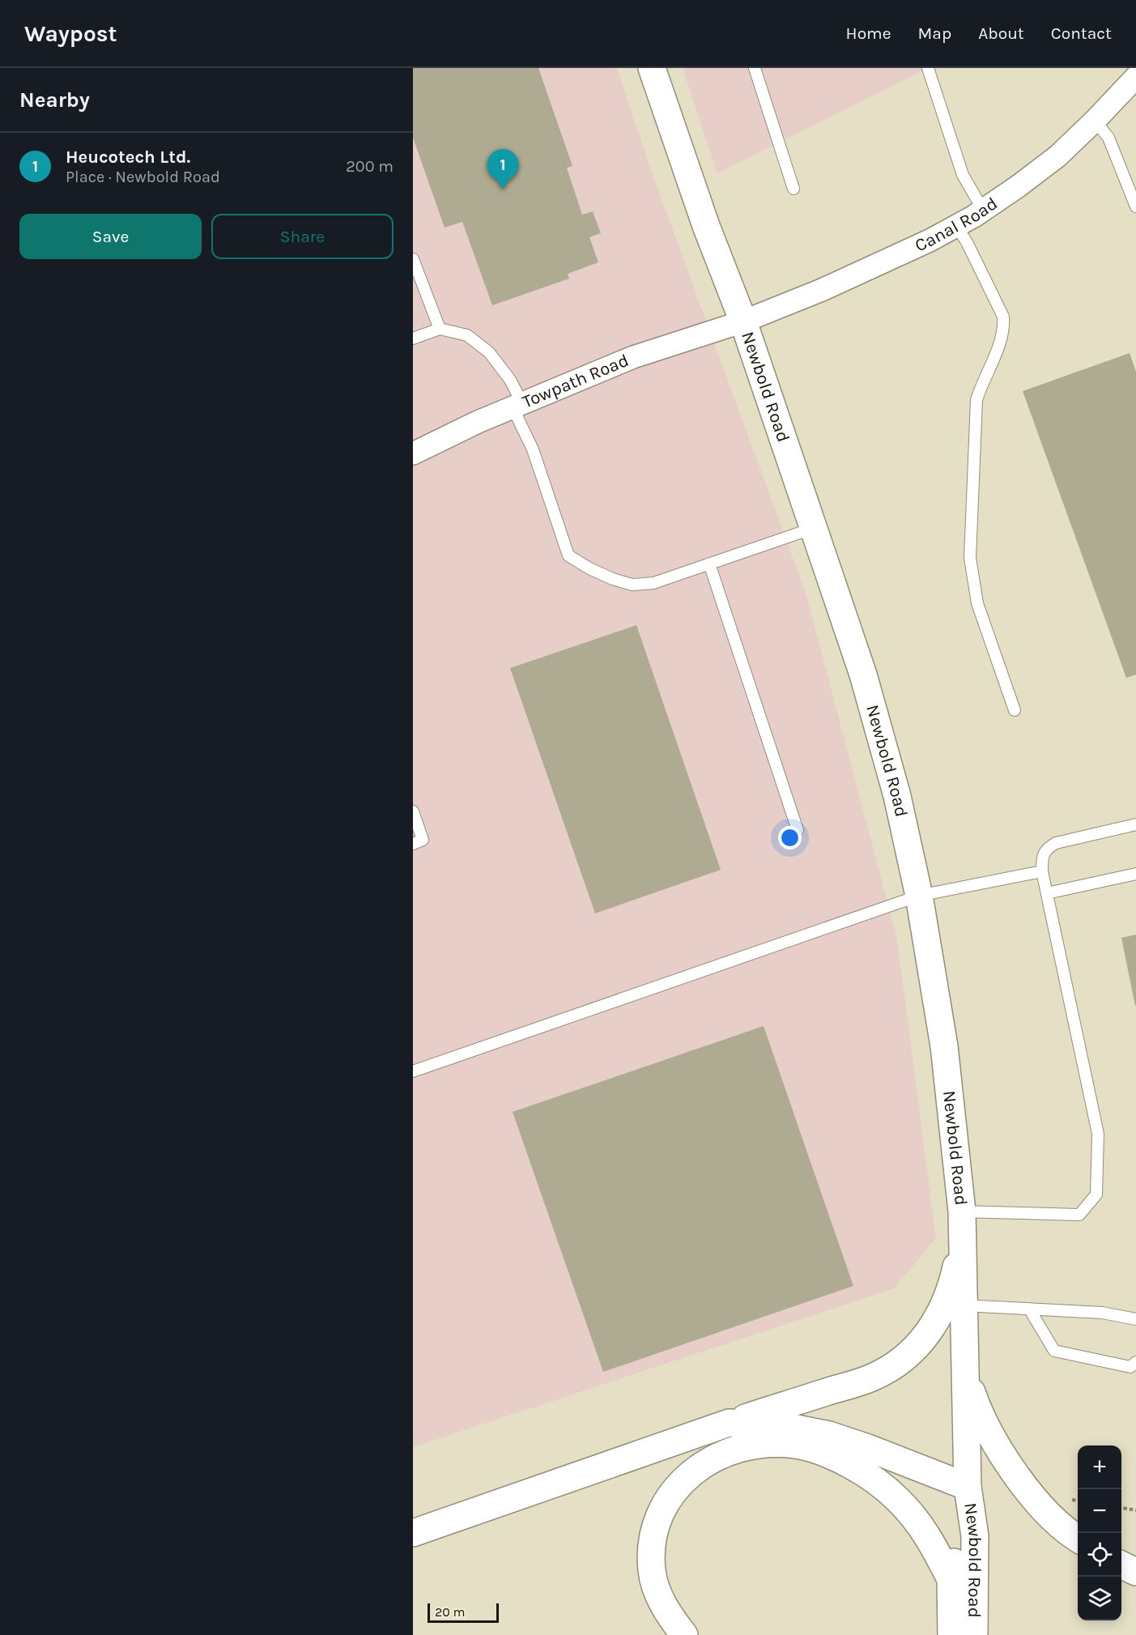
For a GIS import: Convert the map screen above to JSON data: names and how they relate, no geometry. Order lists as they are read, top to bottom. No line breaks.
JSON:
{"streets":{"main road":["Newbold Road"],"street":["Canal Road","Towpath Road"]},"crossings":[["Canal Road","Towpath Road"],["Canal Road","Newbold Road"],["Towpath Road","Newbold Road"]],"scale_bar":"20 m","page":{"header":"Waypost","nav":["Home","Map","About","Contact"],"heading":"Nearby","list":[{"mark":"1","name":"Heucotech Ltd.","note":"Place · Newbold Road","value":"200 m"}],"pins":"1","buttons":["Save","Share"],"map_buttons":["+","−"],"scale":"20 m"}}
